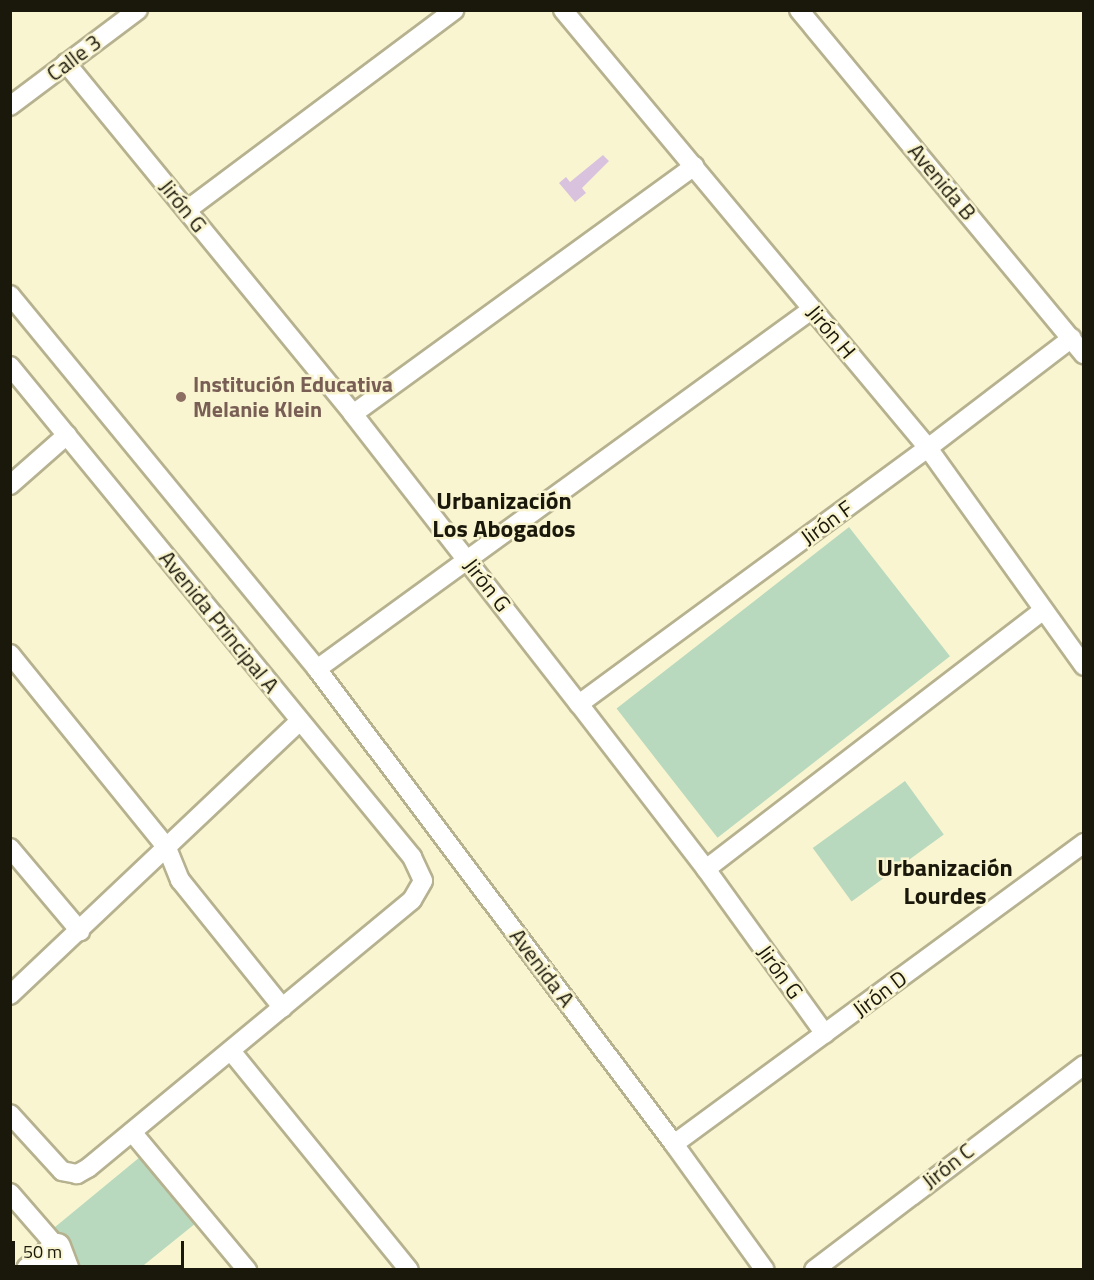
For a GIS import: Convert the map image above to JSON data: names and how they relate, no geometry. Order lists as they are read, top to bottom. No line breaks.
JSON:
{"streets":{"street":["Calle 3","Avenida B","Jirón G","Jirón H","Jirón F","Avenida Principal A","Avenida A","Jirón D","Jirón C"]},"crossings":[["Calle 3","Jirón G"],["Avenida B","Jirón F"],["Jirón G","Jirón F"],["Jirón G","Jirón D"],["Jirón H","Jirón F"],["Avenida Principal A","Avenida A"],["Avenida A","Jirón D"]],"districts":["Urbanización Los Abogados","Urbanización Lourdes"],"places":["Institución Educativa Melanie Klein"],"scale_bar":"50 m"}
